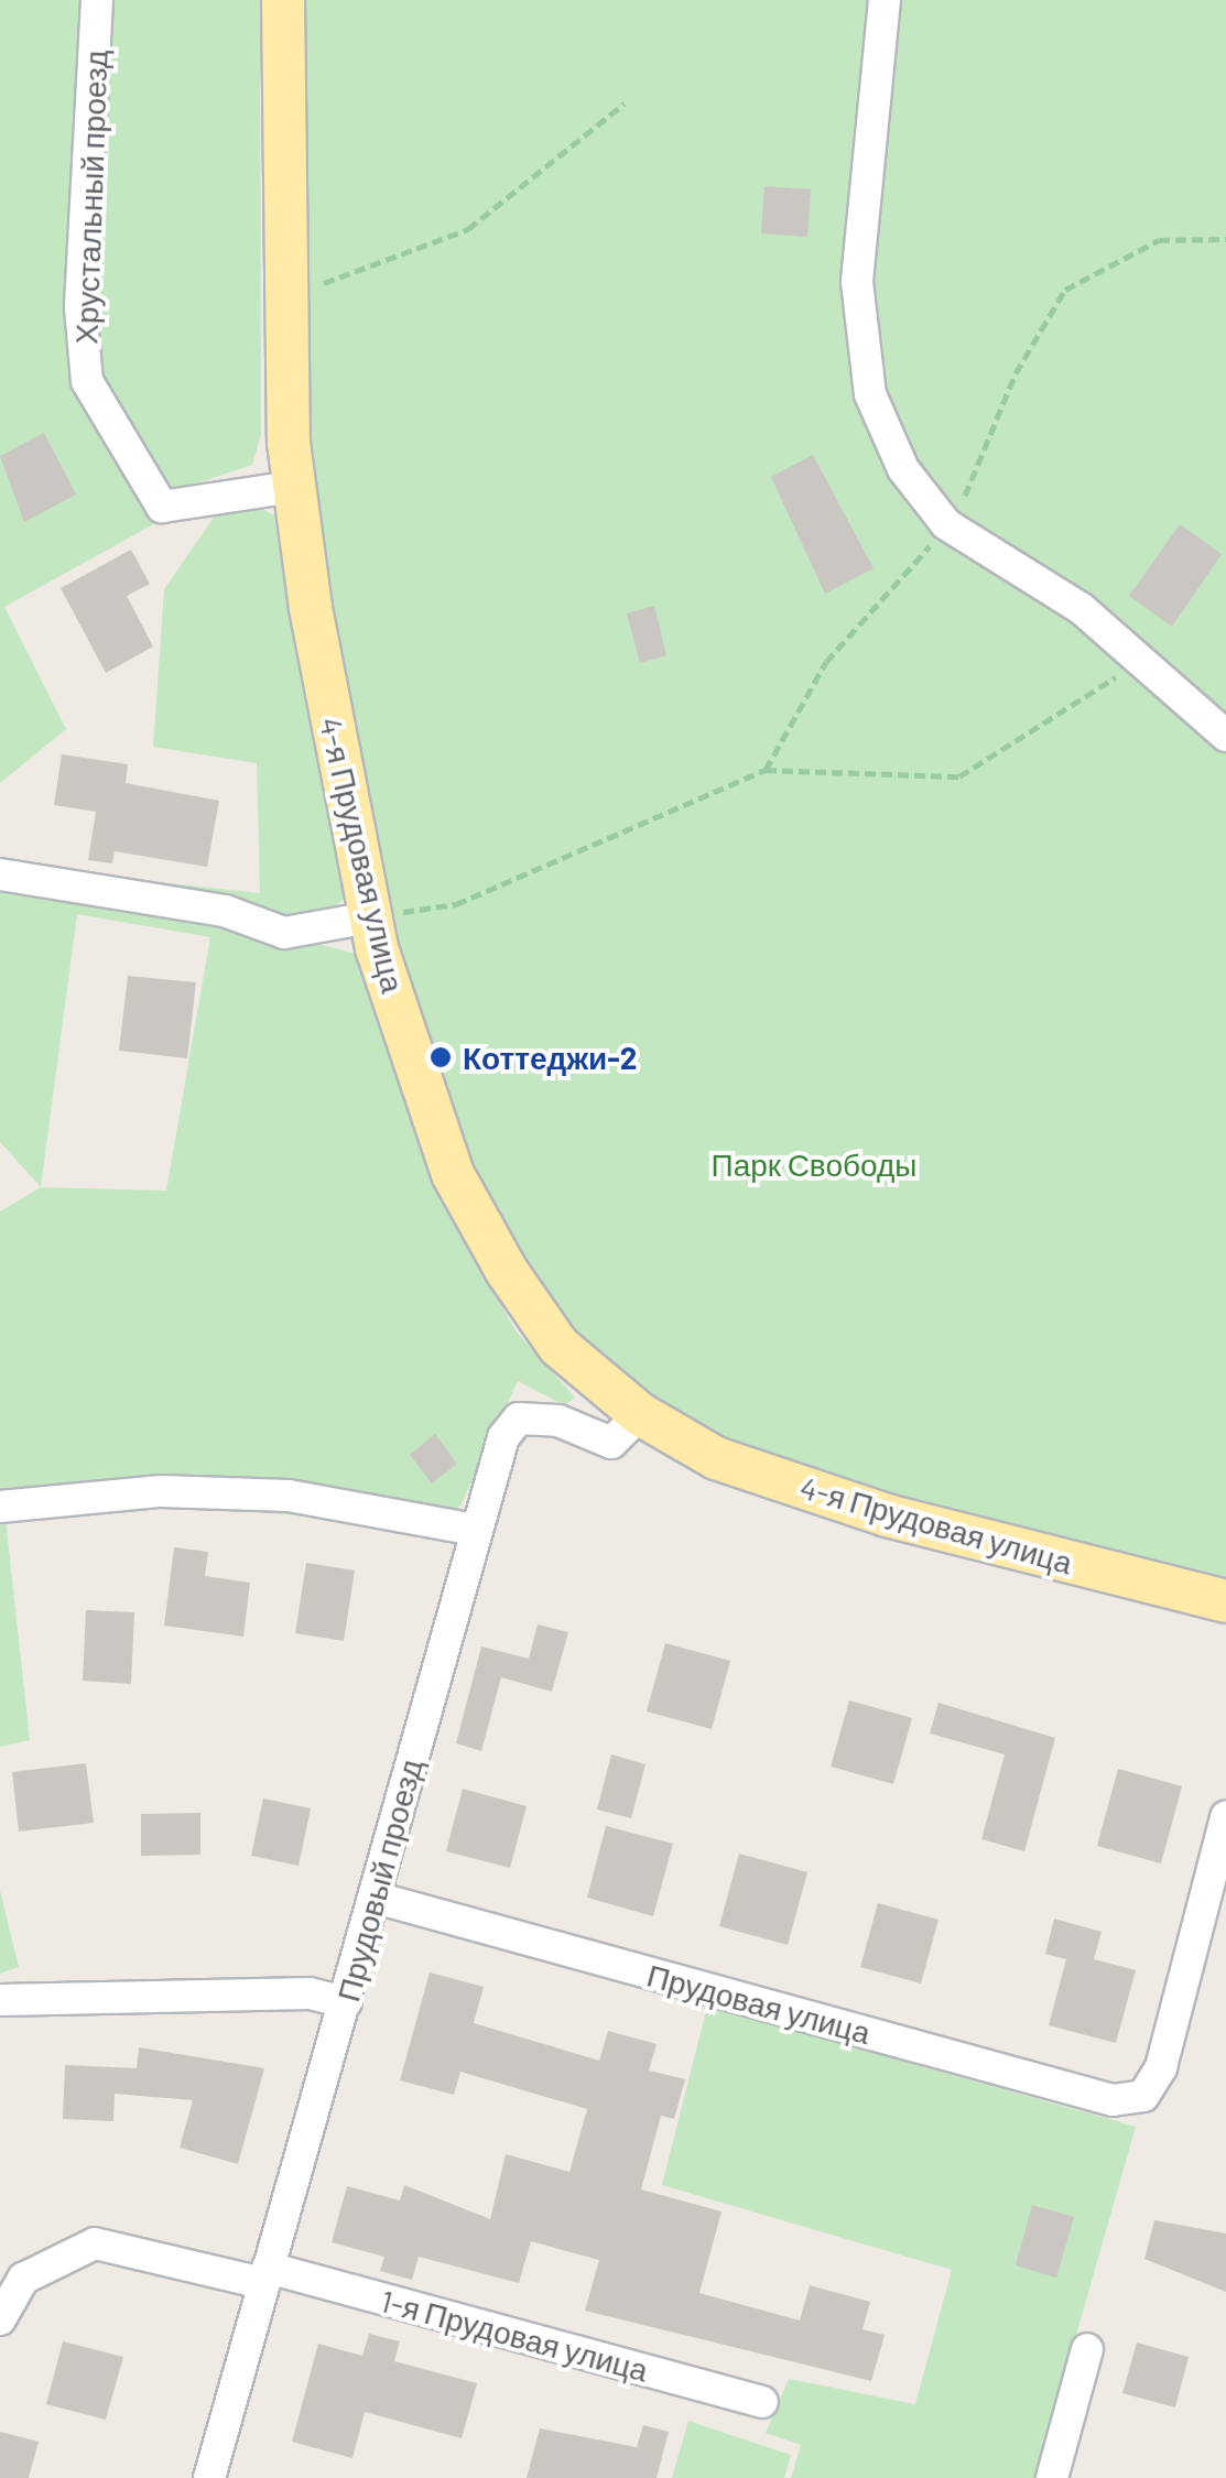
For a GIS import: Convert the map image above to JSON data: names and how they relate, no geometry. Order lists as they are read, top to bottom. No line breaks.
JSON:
{"streets":{"main road":["4-я Прудовая улица"],"street":["Хрустальный проезд","Прудовый проезд","Прудовая улица","1-я Прудовая улица"]},"crossings":[["Хрустальный проезд","4-я Прудовая улица"],["4-я Прудовая улица","Прудовый проезд"],["Прудовый проезд","Прудовая улица"],["Прудовый проезд","1-я Прудовая улица"]],"parks":["Парк Свободы"],"places":["Коттеджи-2"]}
